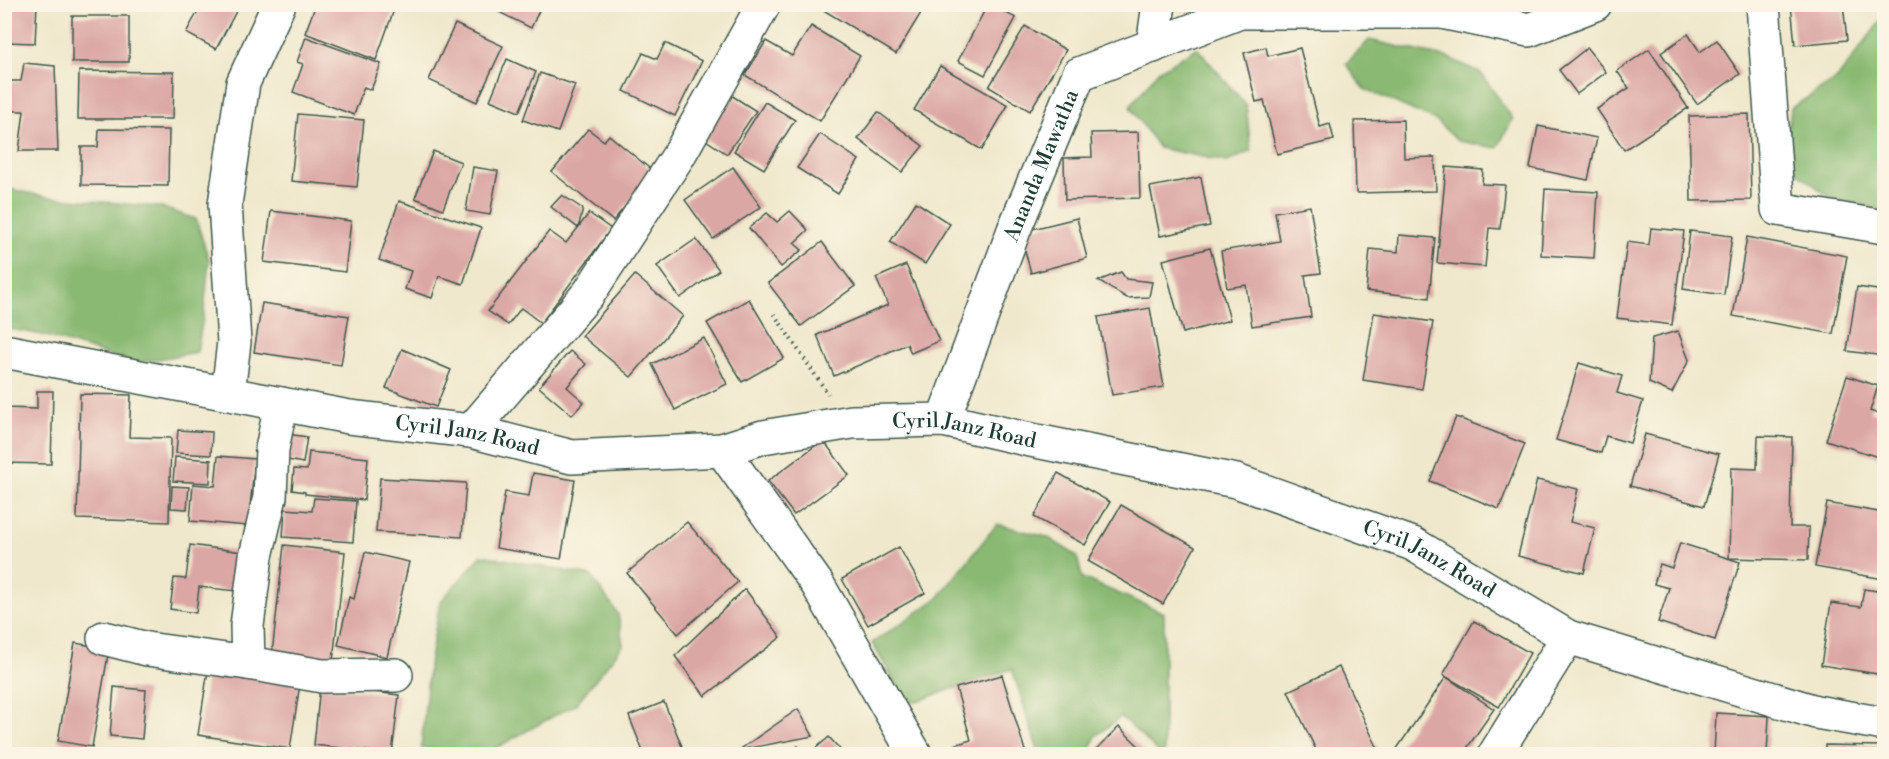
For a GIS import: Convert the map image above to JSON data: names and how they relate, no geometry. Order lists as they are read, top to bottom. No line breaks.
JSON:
{"streets":{"street":["Ananda Mawatha","Cyril Janz Road"]},"crossings":[["Ananda Mawatha","Cyril Janz Road"]]}
